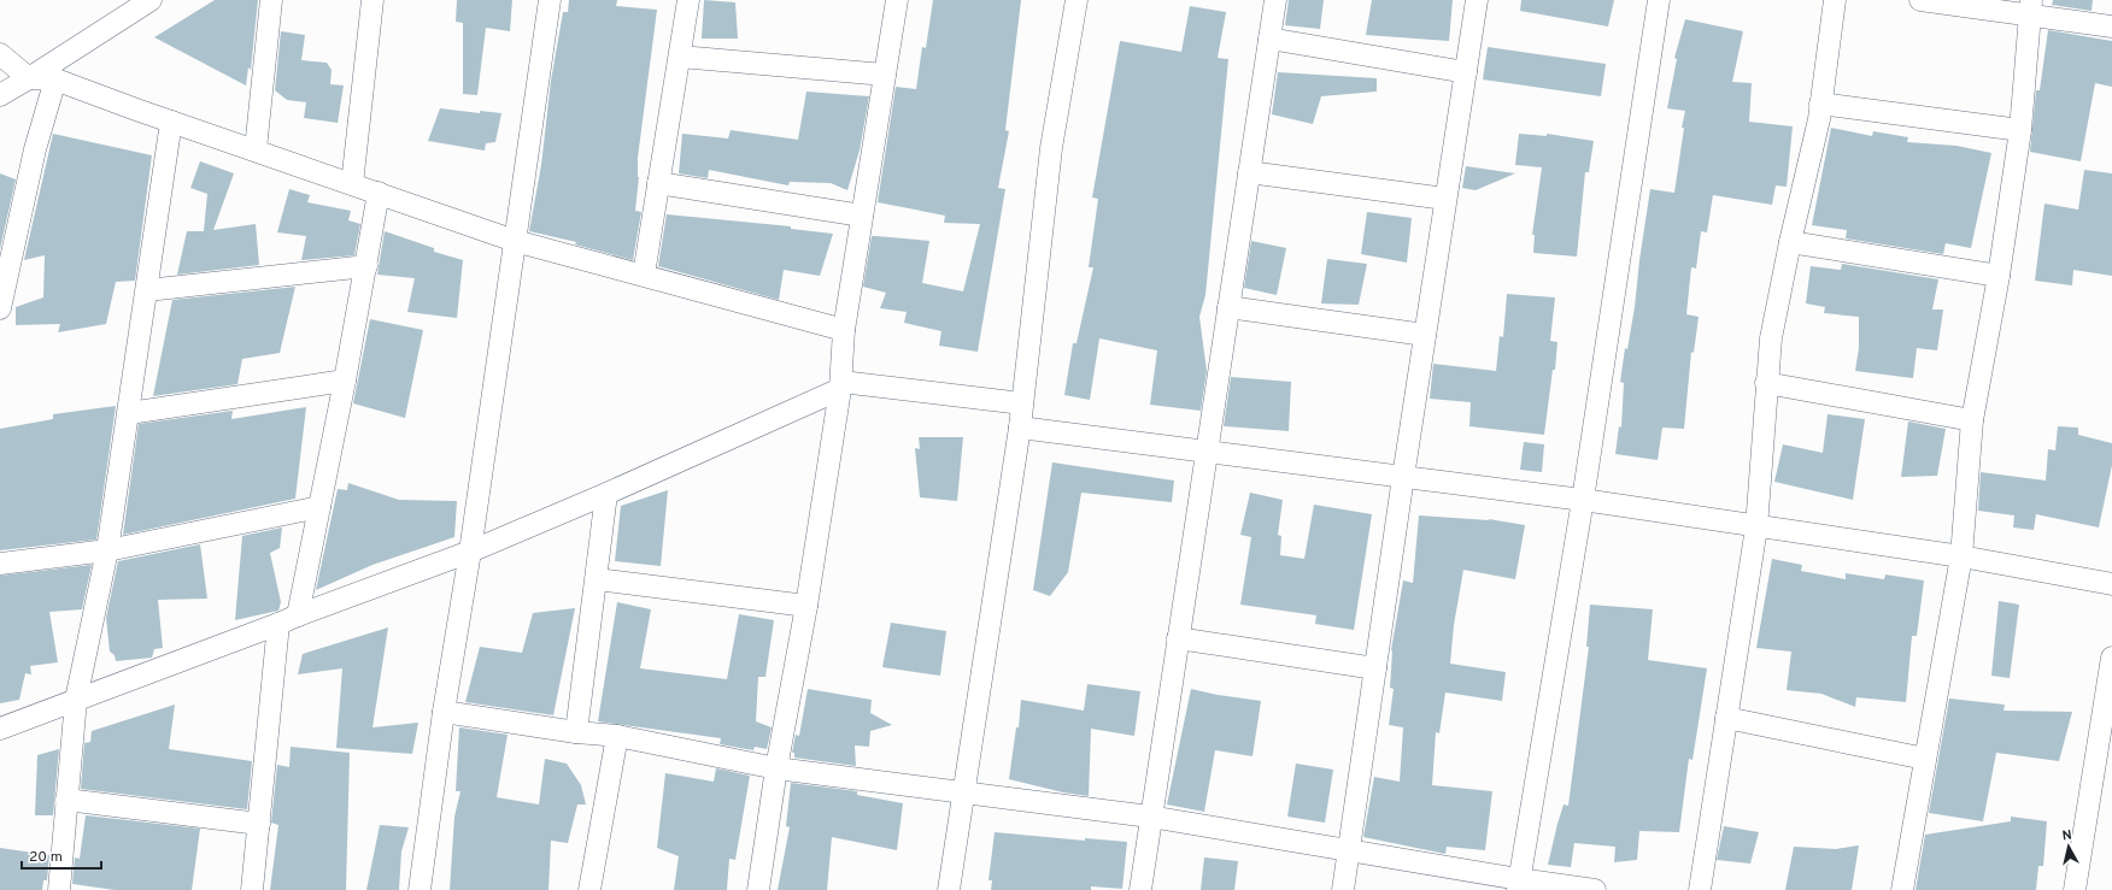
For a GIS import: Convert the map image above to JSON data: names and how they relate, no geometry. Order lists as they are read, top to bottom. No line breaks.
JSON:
{"scale_bar":"20 m","north":"top"}
